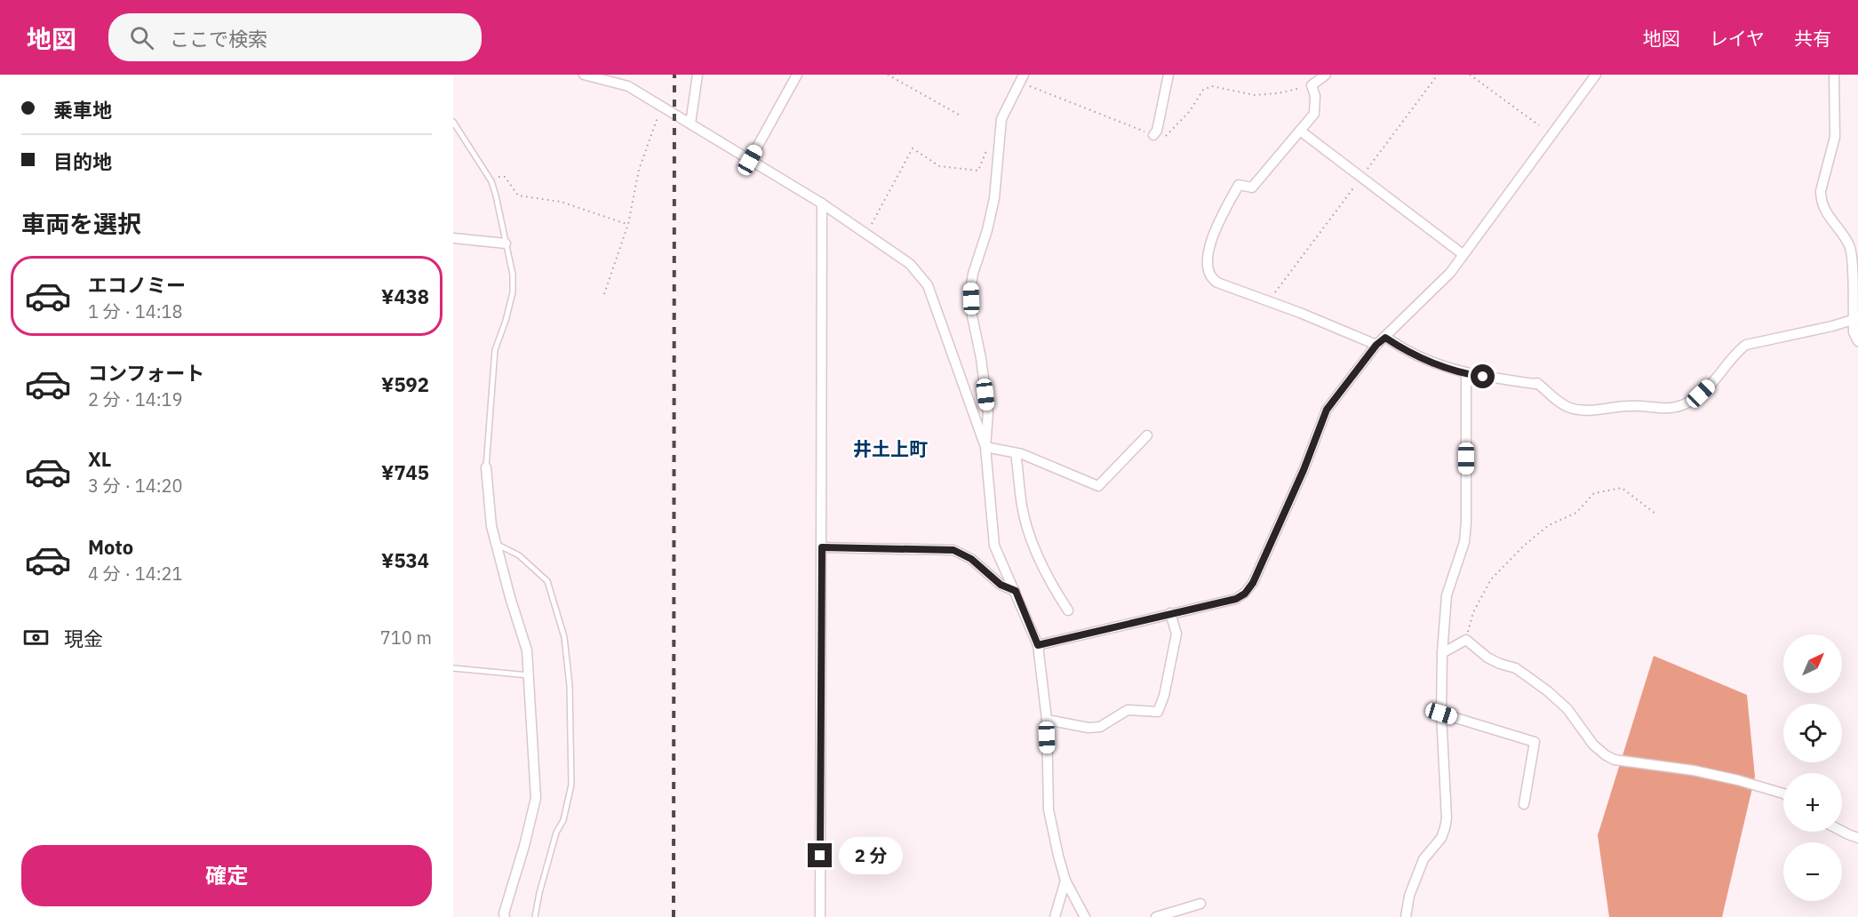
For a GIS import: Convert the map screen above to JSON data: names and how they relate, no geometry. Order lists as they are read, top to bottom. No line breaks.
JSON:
{"districts":["井土上町"],"north":"top right","page":{"header":"地図","search":"ここで検索","nav":["地図","レイヤ","共有"],"banner":["乗車地","目的地"],"heading":"車両を選択","list":[{"name":"エコノミー","note":"1 分 · 14:18","value":"¥438"},{"name":"コンフォート","note":"2 分 · 14:19","value":"¥592"},{"name":"XL","note":"3 分 · 14:20","value":"¥745"},{"name":"Moto","note":"4 分 · 14:21","value":"¥534"}],"pay":["現金","710 m"],"map_buttons":["+","−"],"buttons":"確定","bubble":"2 分"}}
